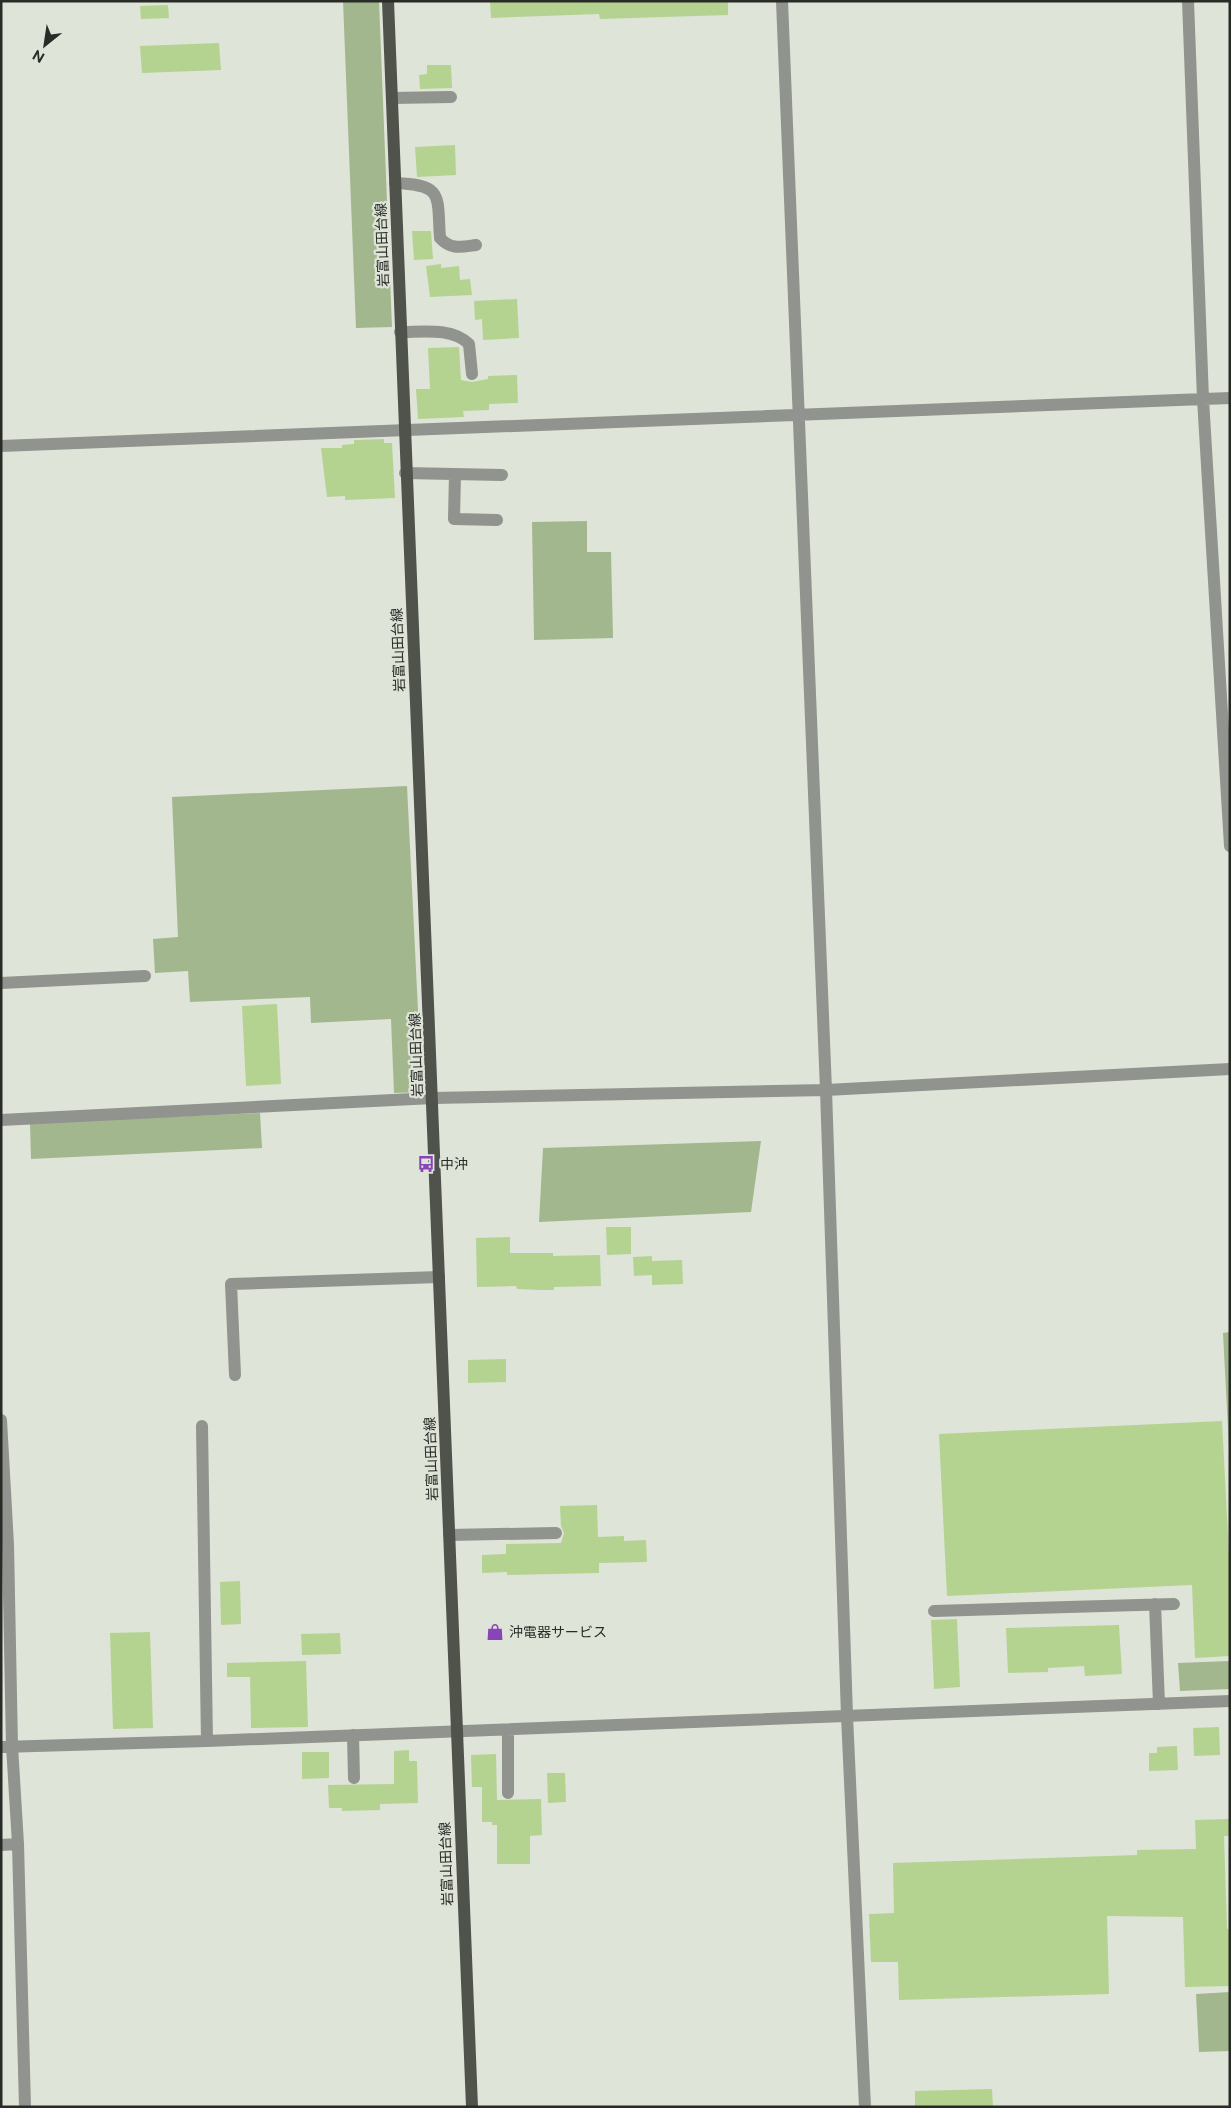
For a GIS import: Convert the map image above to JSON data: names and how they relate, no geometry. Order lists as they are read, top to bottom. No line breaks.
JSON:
{"streets":{"main road":["岩富山田台線"]},"places":{"bus stop":["中沖"],"shop":["沖電器サービス"]},"north":"bottom left"}
